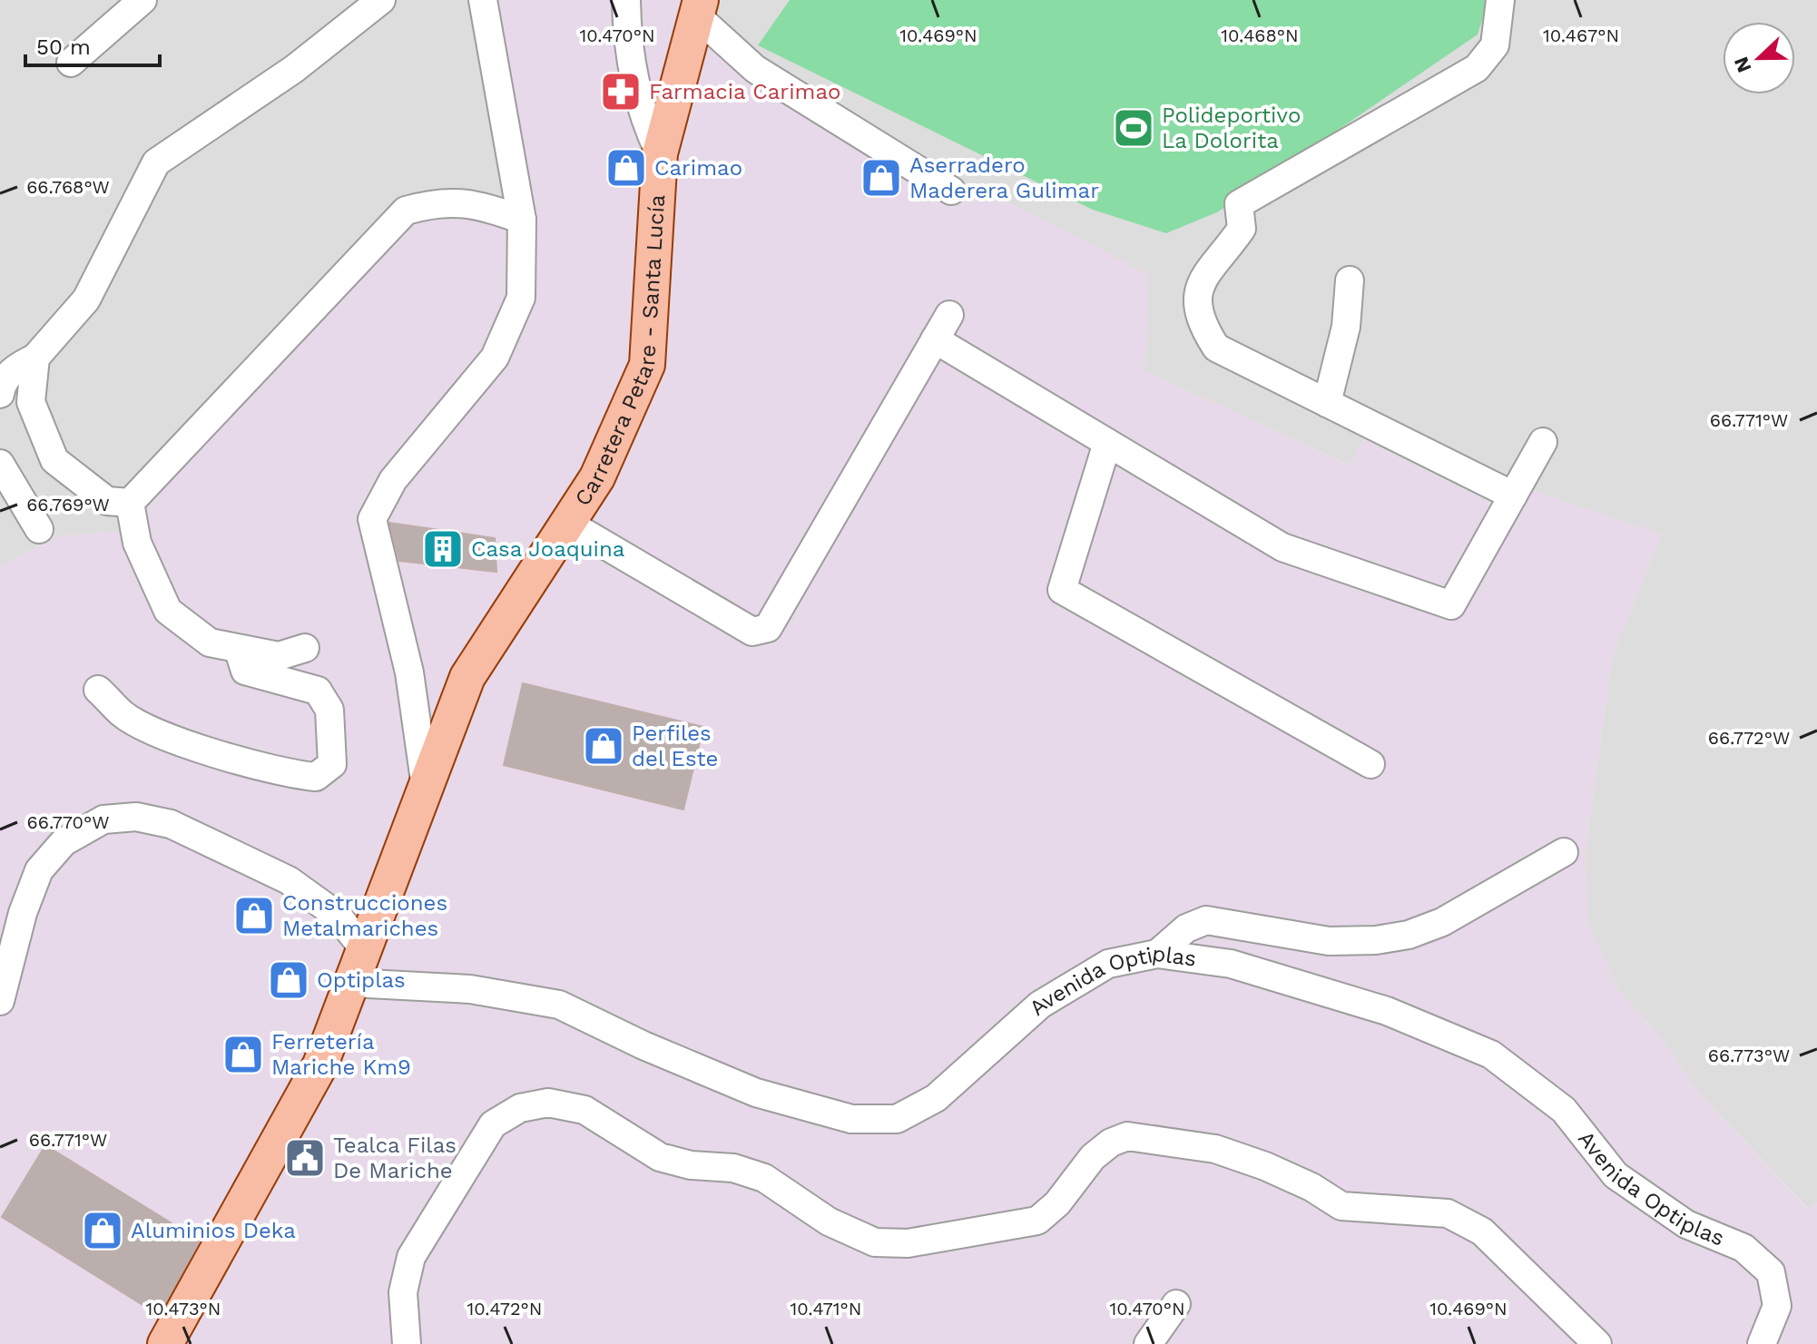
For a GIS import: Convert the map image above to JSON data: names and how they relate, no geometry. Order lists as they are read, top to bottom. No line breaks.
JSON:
{"streets":{"main road":["Carretera Petare - Santa Lucía"],"street":["Avenida Optiplas"]},"crossings":[["Carretera Petare - Santa Lucía","Avenida Optiplas"]],"places":{"pharmacy":["Farmacia Carimao"],"sports":["Polideportivo La Dolorita"],"shop":["Carimao","Aserradero Maderera Gulimar","Perfiles del Este","Construcciones Metalmariches","Optiplas","Ferretería Mariche Km9","Aluminios Deka"],"building":["Casa Joaquina"],"public building":["Tealca Filas De Mariche"]},"scale_bar":"50 m","north":"left","coordinates":["10.470°N","10.469°N","10.468°N","10.467°N","66.768°W","66.771°W","66.769°W","66.772°W","66.770°W","66.773°W","10.473°N","10.472°N","10.471°N"]}
